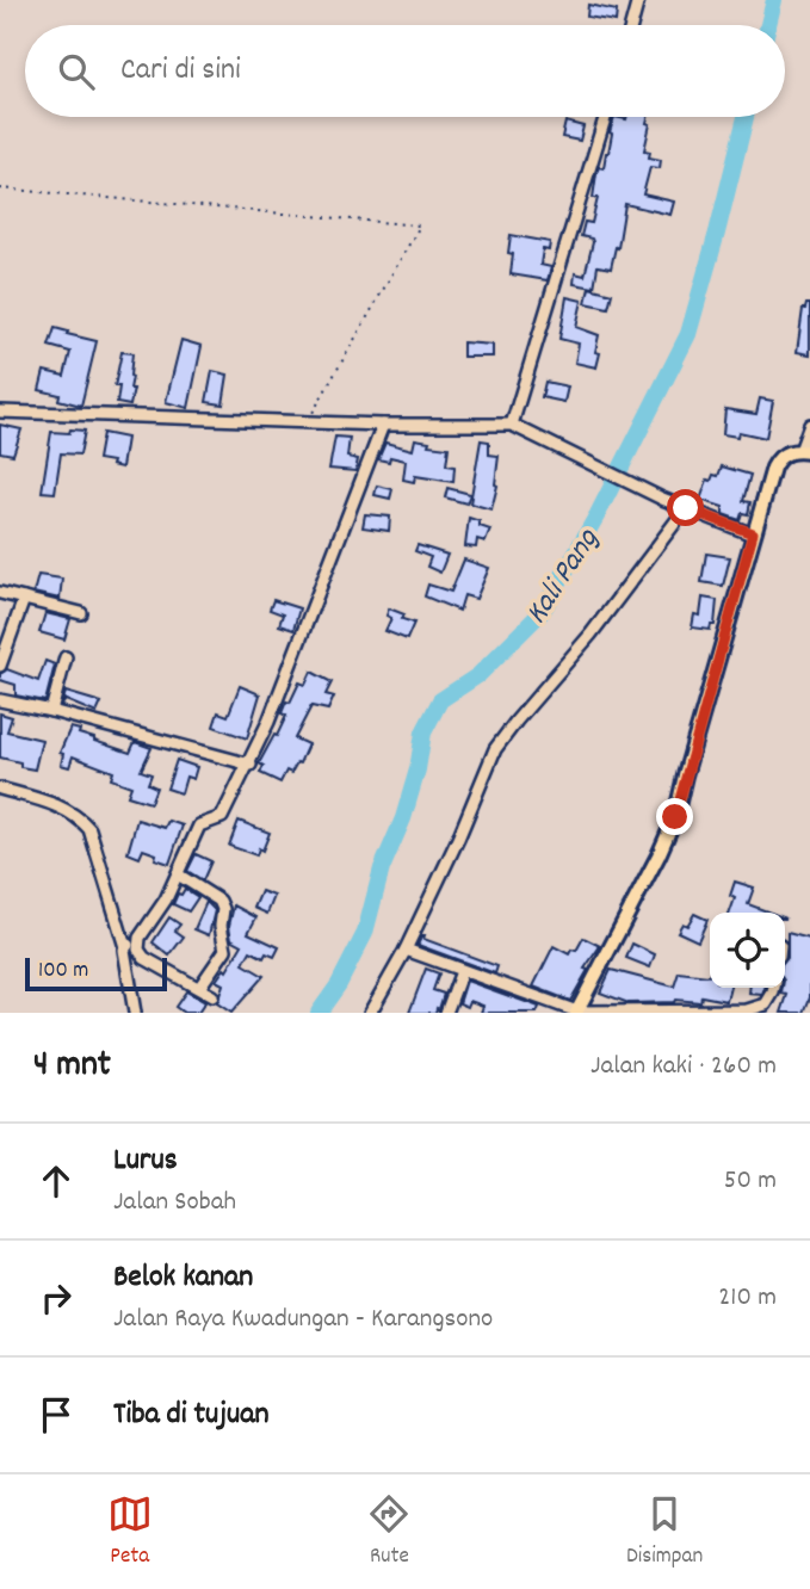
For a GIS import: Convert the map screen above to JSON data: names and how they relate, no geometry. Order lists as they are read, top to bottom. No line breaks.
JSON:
{"water":["Kali Pang"],"scale_bar":"100 m","page":{"search":"Cari di sini","scale":"100 m","heading":["4 mnt","Jalan kaki · 260 m"],"list":[["Lurus","Jalan Sobah","50 m"],["Belok kanan","Jalan Raya Kwadungan - Karangsono","210 m"],"Tiba di tujuan"],"nav":["Peta","Rute","Disimpan"]}}
